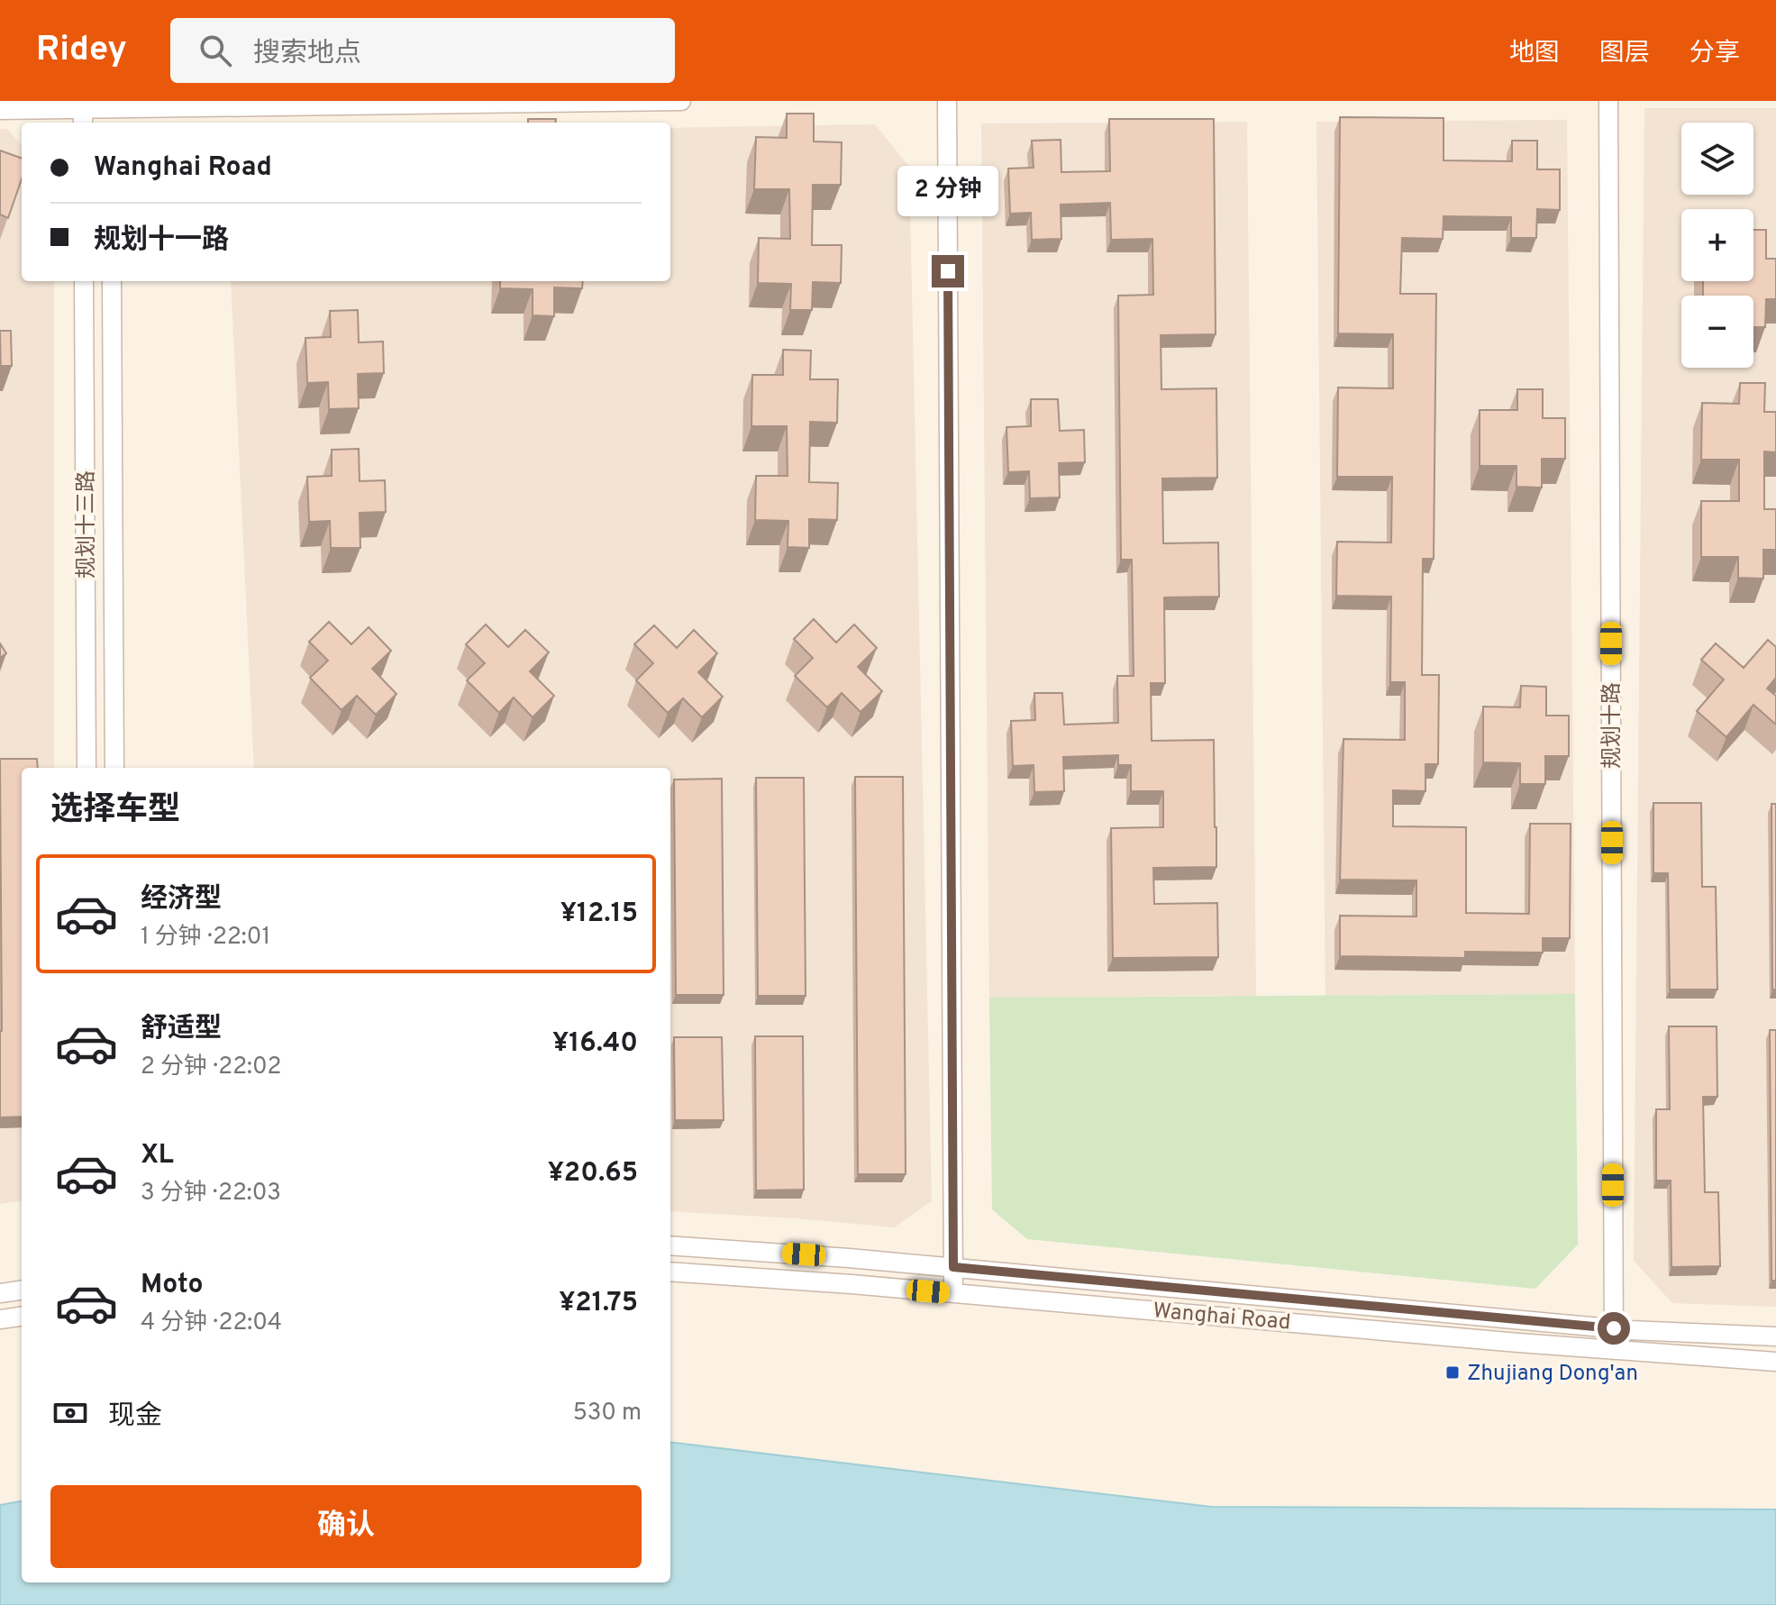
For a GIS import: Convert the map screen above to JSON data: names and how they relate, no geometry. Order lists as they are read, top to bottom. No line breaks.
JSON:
{"streets":{"street":["规划十三路","规划十路","Wanghai Road"]},"crossings":[["规划十路","Wanghai Road"]],"places":{"transit":["Zhujiang Dong'an"]},"page":{"header":"Ridey","search":"搜索地点","nav":["地图","图层","分享"],"map_buttons":["+","−"],"banner":["Wanghai Road","规划十一路"],"bubble":"2 分钟","heading":"选择车型","list":[{"name":"经济型","note":"1 分钟 · 22:01","value":"¥12.15"},{"name":"舒适型","note":"2 分钟 · 22:02","value":"¥16.40"},{"name":"XL","note":"3 分钟 · 22:03","value":"¥20.65"},{"name":"Moto","note":"4 分钟 · 22:04","value":"¥21.75"}],"pay":["现金","530 m"],"buttons":"确认"}}
